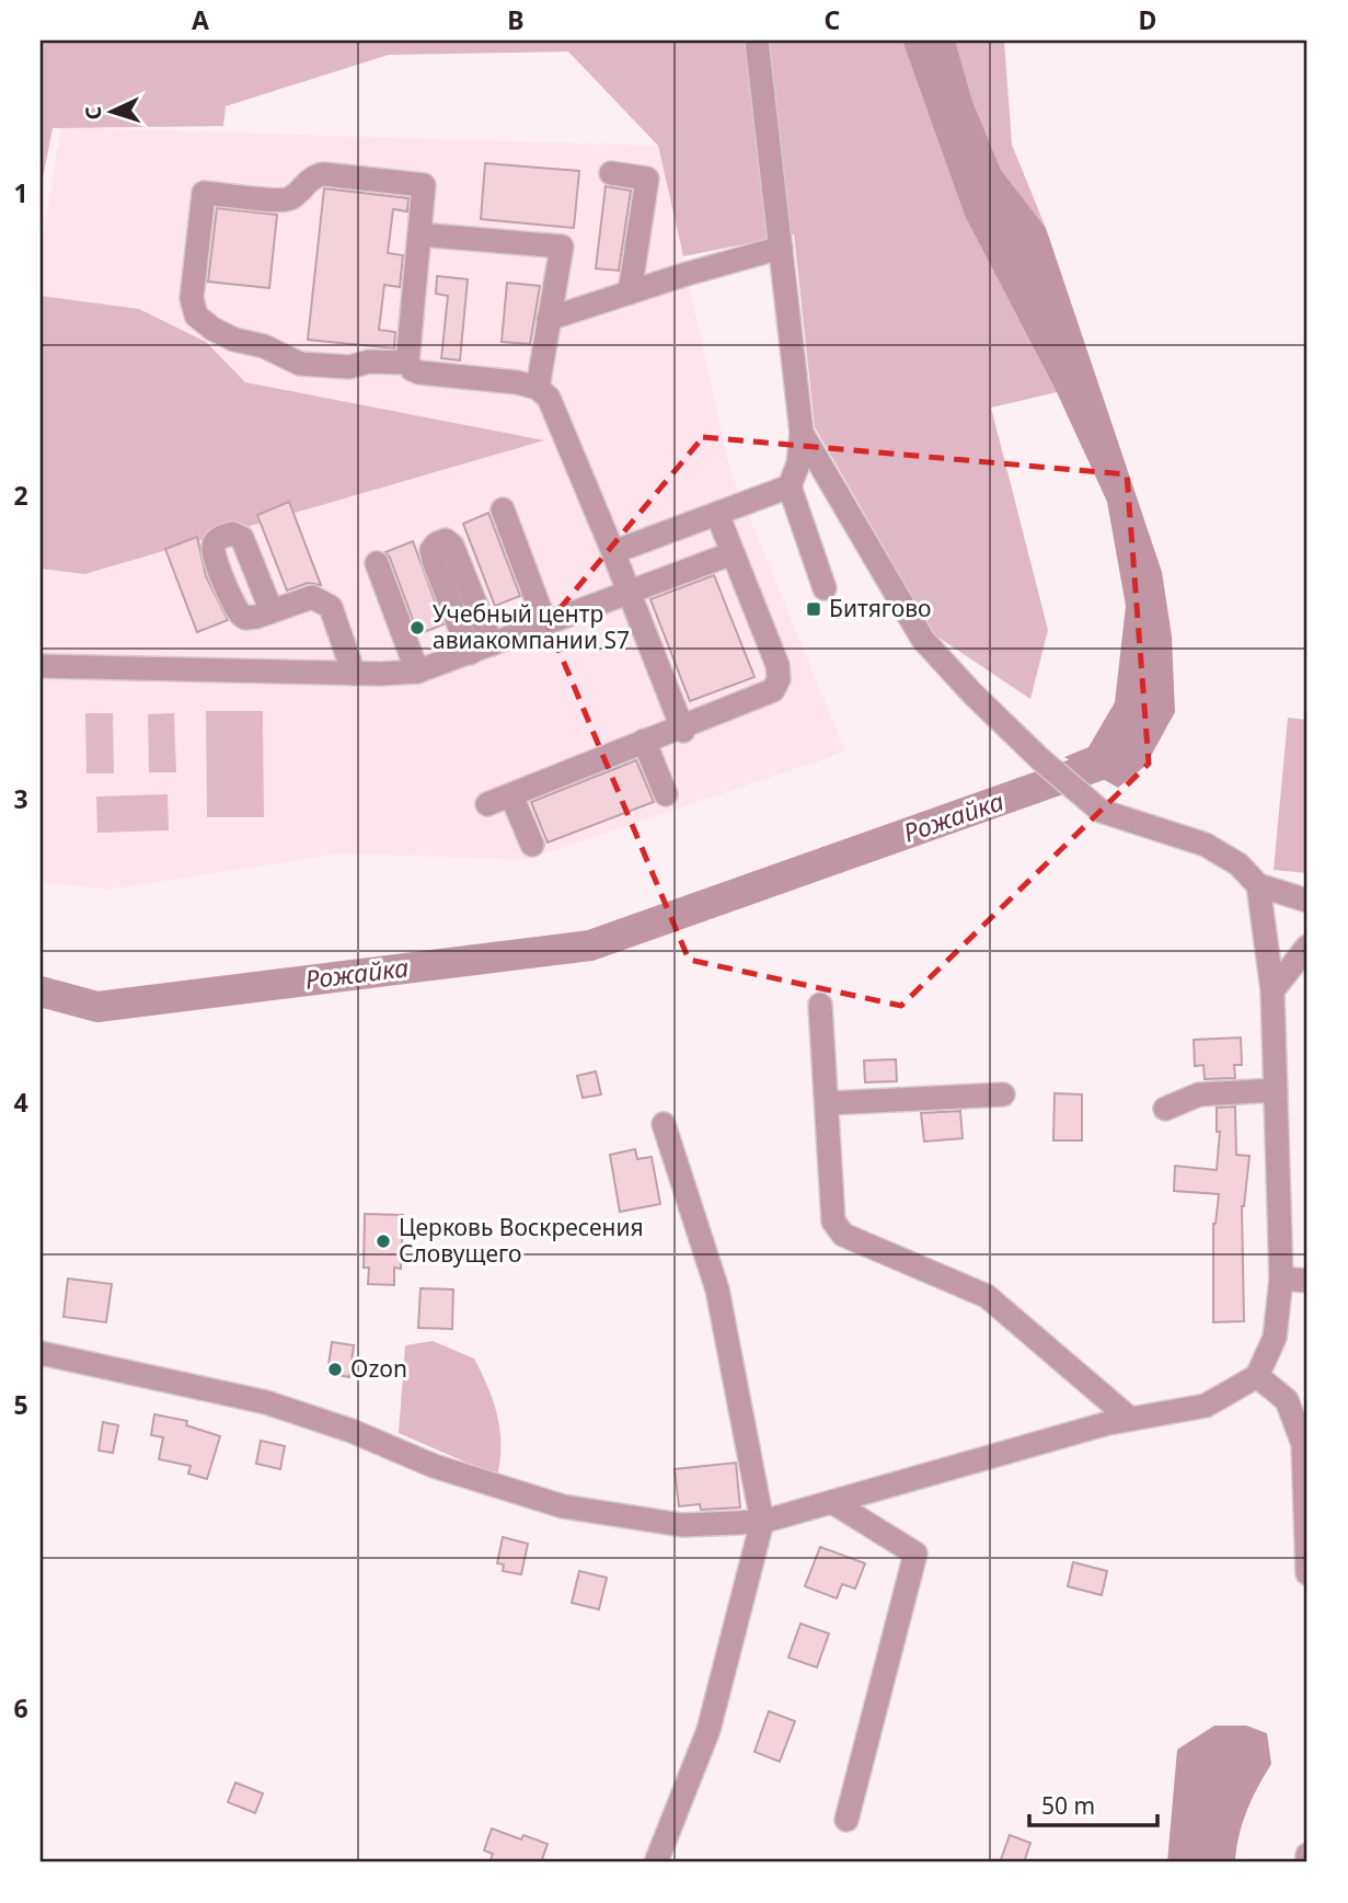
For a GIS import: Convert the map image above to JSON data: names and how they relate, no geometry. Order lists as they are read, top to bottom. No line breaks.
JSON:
{"water":["Рожайка"],"places":{"transit":["Битягово"],"other":["Учебный центр авиакомпании S7","Церковь Воскресения Словущего","Ozon"]},"scale_bar":"50 m","north":"left","grid":{"columns":["A","B","C","D"],"rows":["1","2","3","4","5","6"]}}
